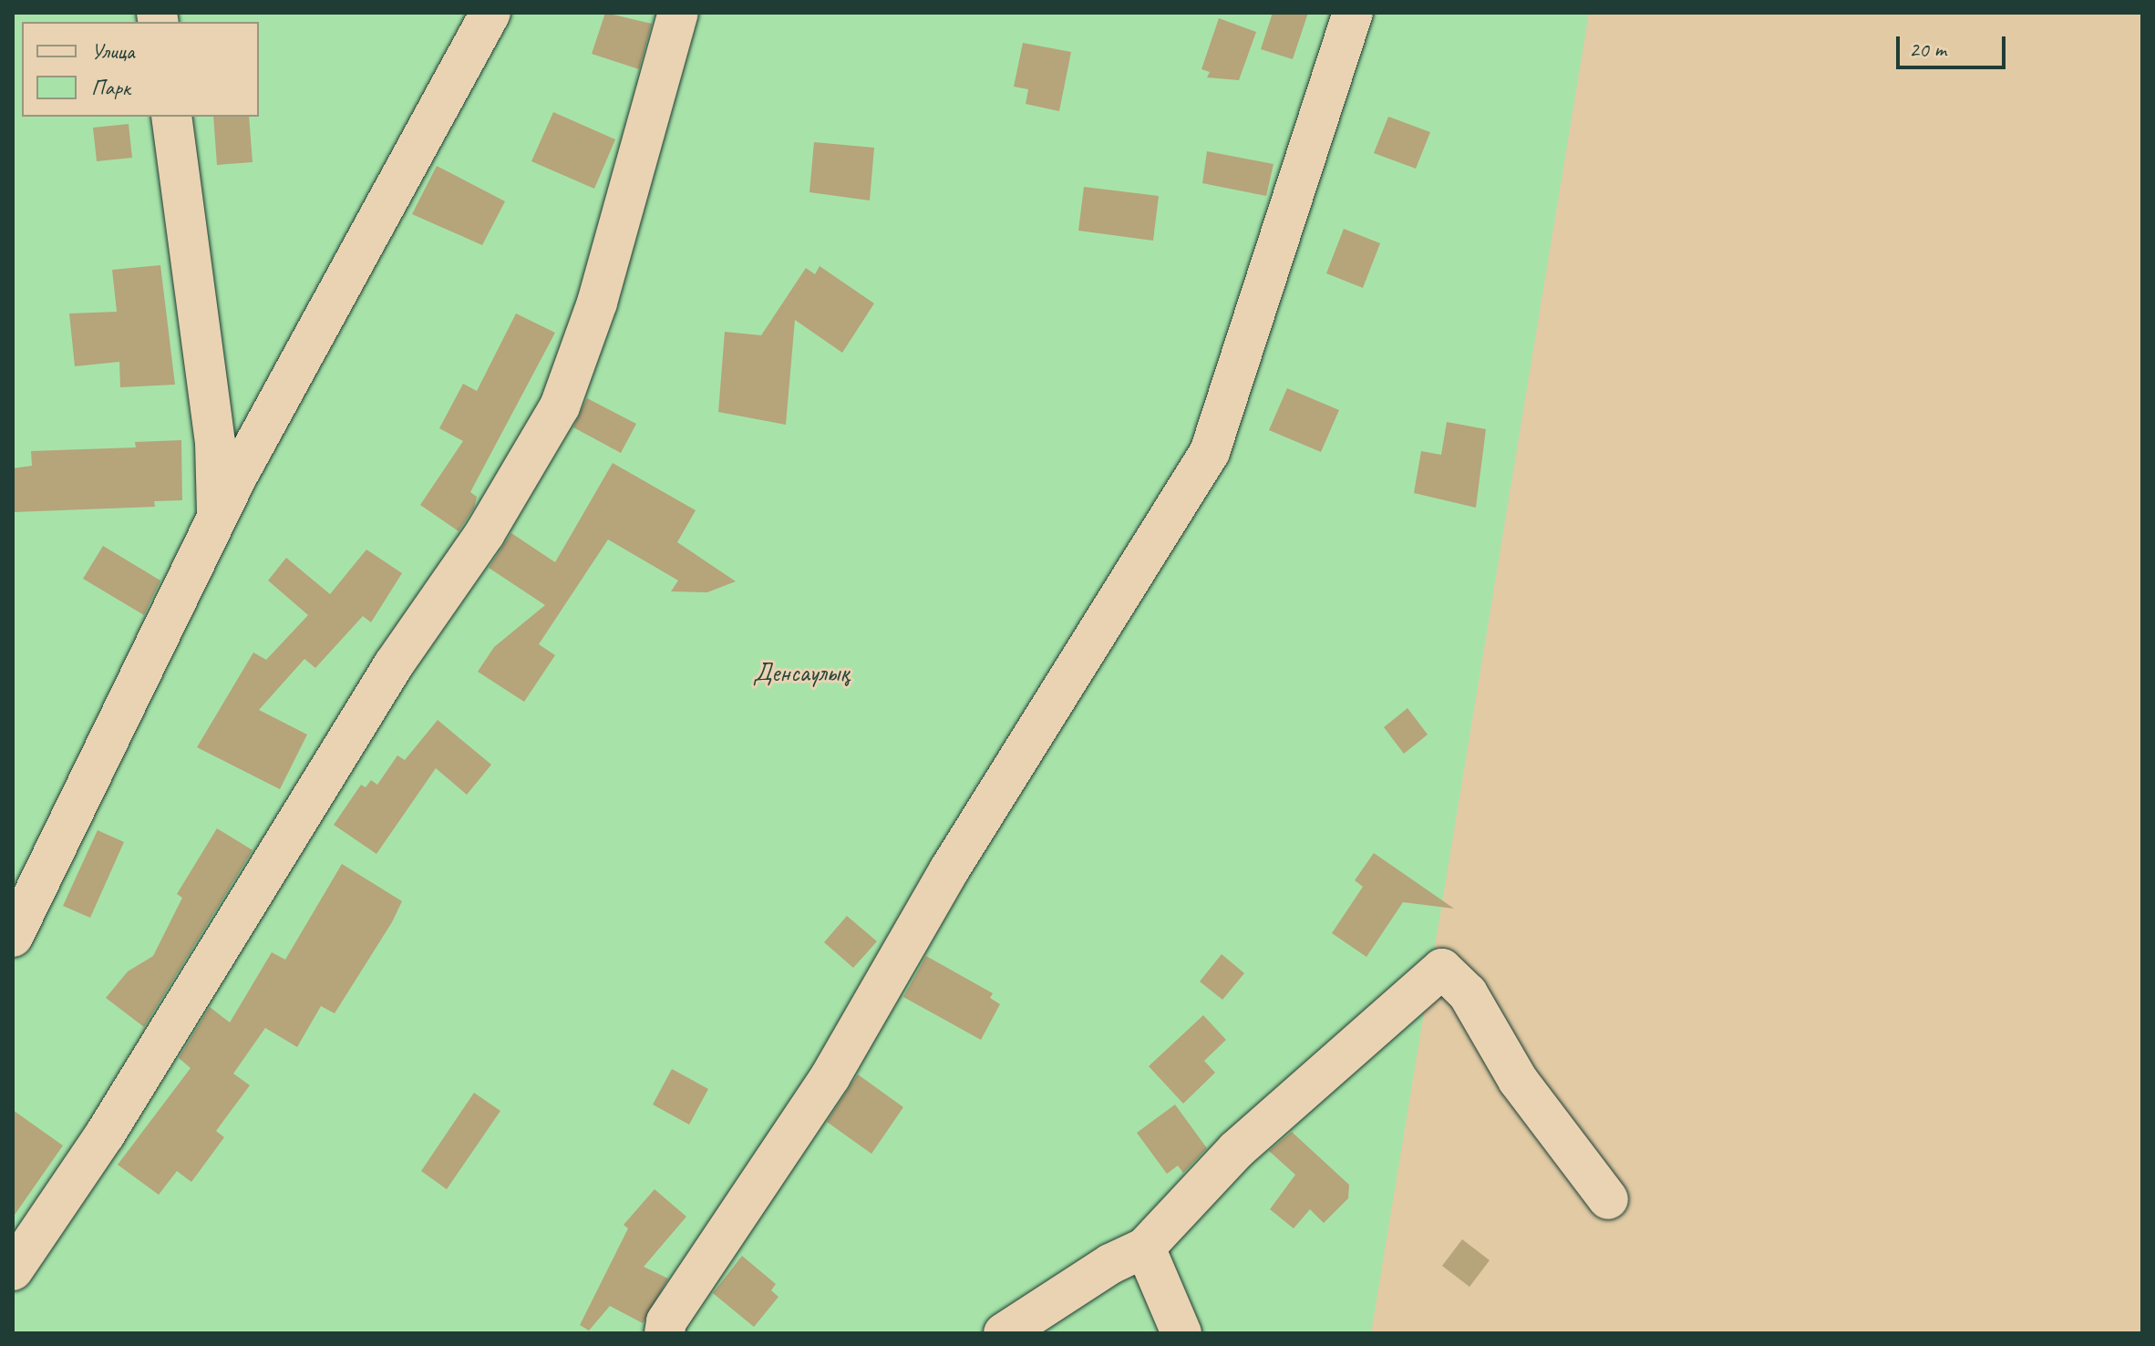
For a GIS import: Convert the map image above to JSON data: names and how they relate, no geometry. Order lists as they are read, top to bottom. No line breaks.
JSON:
{"parks":["Денсаулық"],"legend":["Улица","Парк"],"scale_bar":"20 m"}
